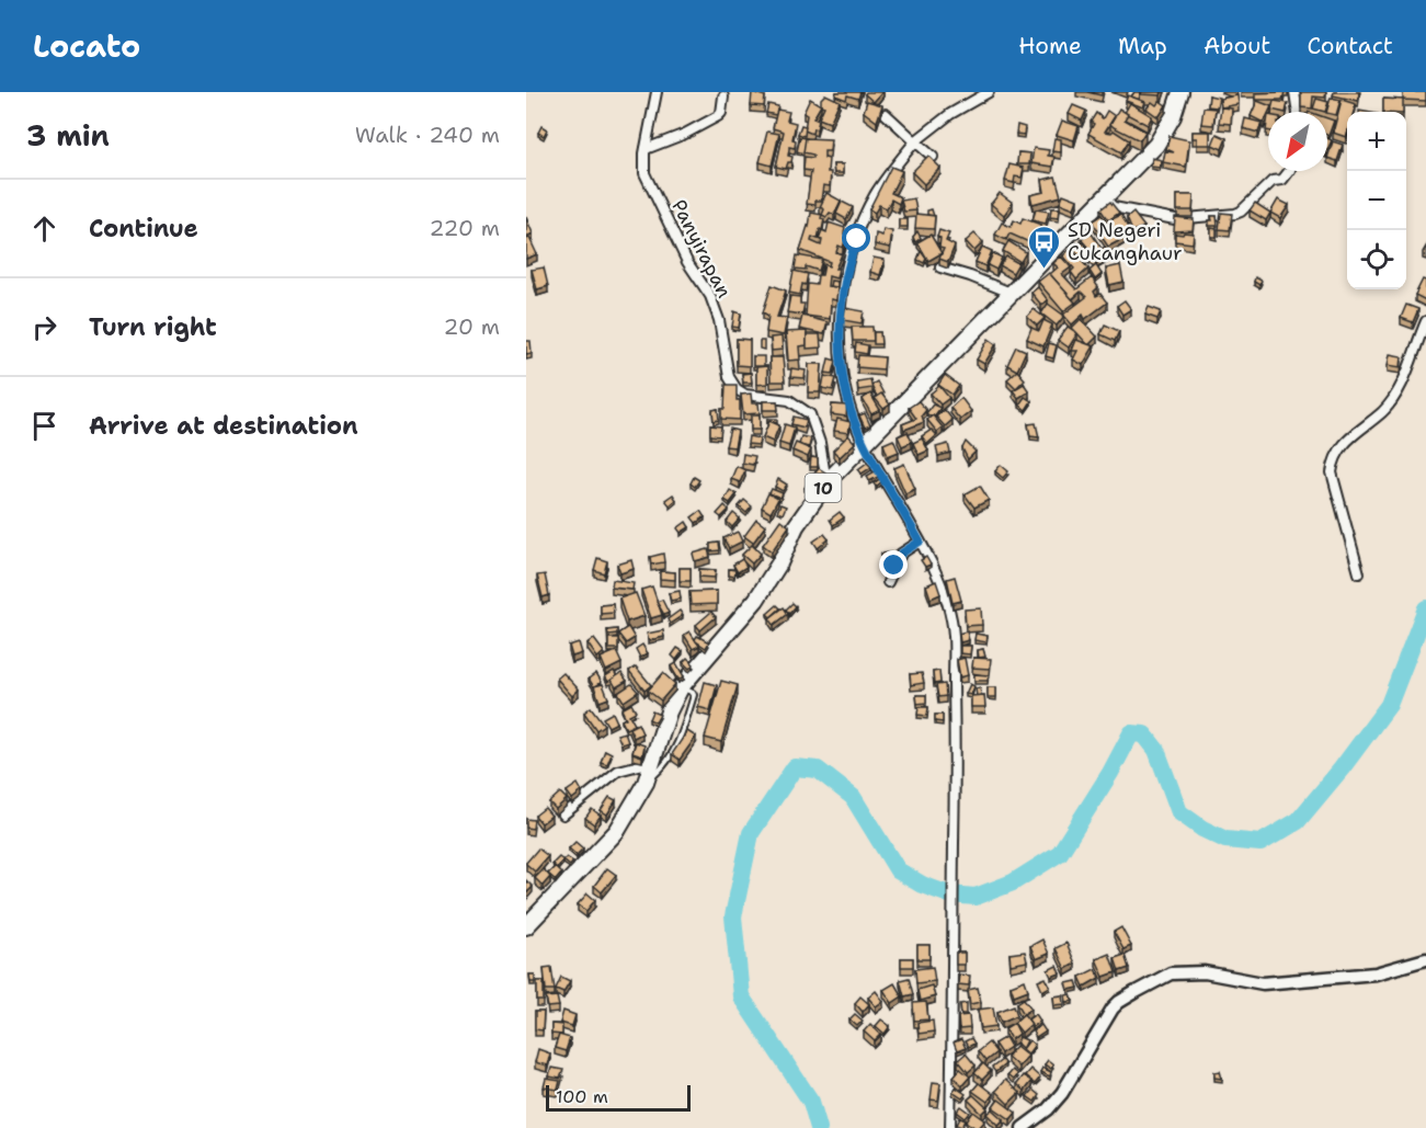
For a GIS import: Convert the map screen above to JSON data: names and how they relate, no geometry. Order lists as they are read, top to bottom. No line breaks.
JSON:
{"streets":{"highway":["10"],"street":["Panyirapan"]},"crossings":[["Panyirapan","10"]],"places":{"bus stop":["SD Negeri Cukanghaur"]},"scale_bar":"100 m","north":"bottom left","page":{"header":"Locato","nav":["Home","Map","About","Contact"],"heading":["3 min","Walk · 240 m"],"map_buttons":["+","−"],"list":[["Continue","220 m"],["Turn right","20 m"],"Arrive at destination"],"scale":"100 m"}}
